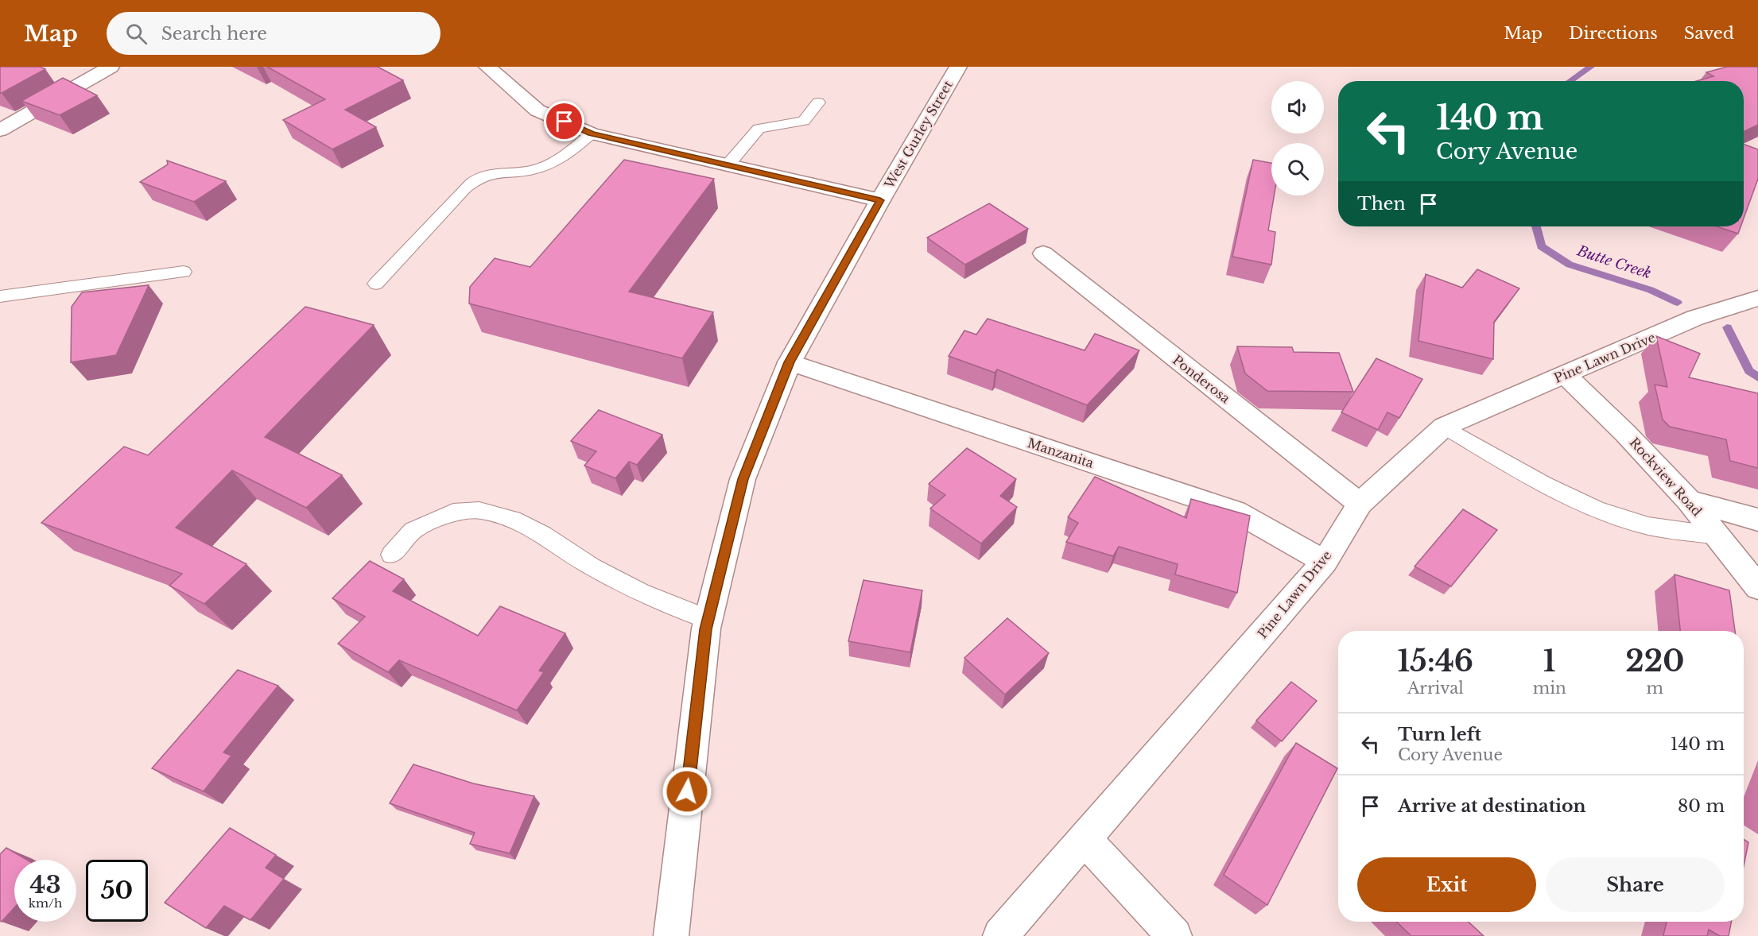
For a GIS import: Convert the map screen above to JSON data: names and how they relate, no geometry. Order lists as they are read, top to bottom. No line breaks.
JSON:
{"streets":{"street":["West Gurley Street","Pine Lawn Drive","Ponderosa","Manzanita","Rockview Road"]},"crossings":[["West Gurley Street","Manzanita"],["Pine Lawn Drive","Ponderosa"],["Pine Lawn Drive","Manzanita"],["Pine Lawn Drive","Rockview Road"]],"water":["Butte Creek"],"page":{"header":"Map","search":"Search here","nav":["Map","Directions","Saved"],"turn":["140 m","Cory Avenue"],"then":"Then","eta":["15:46","Arrival","1","min","220","m"],"list":[{"name":"Turn left","note":"Cory Avenue","value":"140 m"},{"name":"Arrive at destination","value":"80 m"}],"buttons":["Exit","Share"],"speed":"43 km/h","limit":"50"}}
